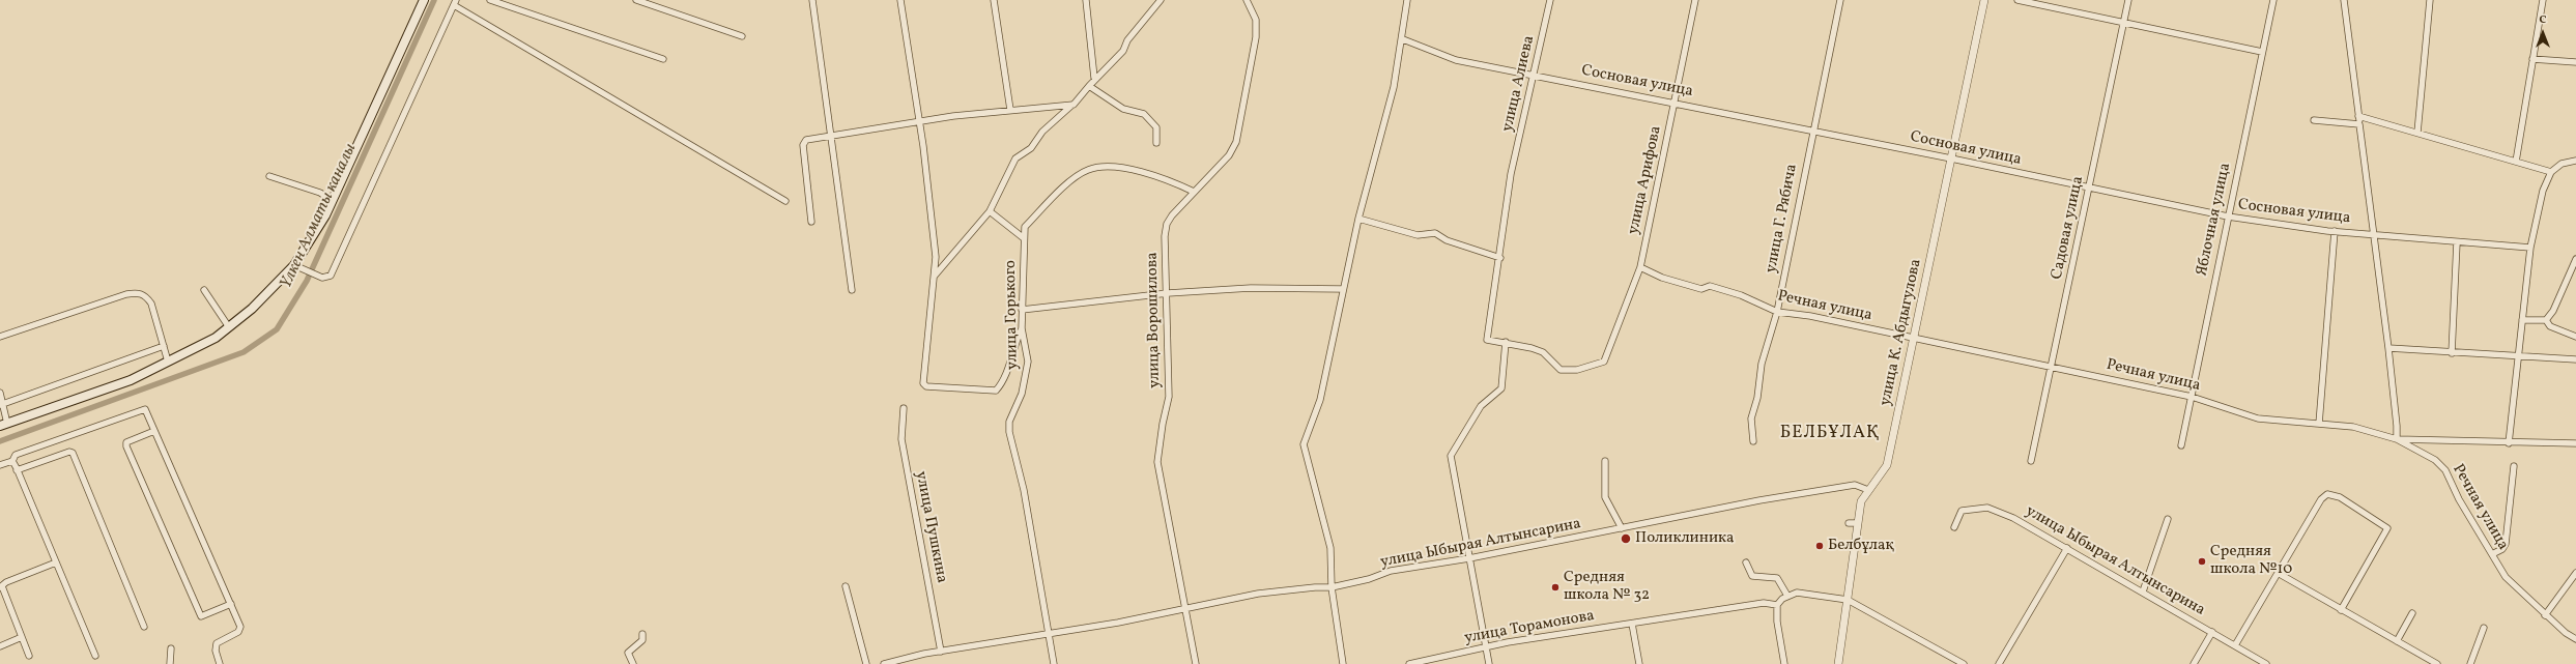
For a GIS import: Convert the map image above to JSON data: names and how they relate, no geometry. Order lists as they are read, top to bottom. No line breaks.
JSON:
{"streets":{"street":["Сосновая улица","улица Алиева","улица Арифова","улица Г. Рябича","Яблочная улица","Садовая улица","Речная улица","улица Горького","улица Ворошилова","улица К. Абдыгулова","улица Пушкина","улица Ыбырая Алтынсарина","улица Торамонова"]},"crossings":[["Сосновая улица","улица Алиева"],["Сосновая улица","улица Арифова"],["Сосновая улица","улица Г. Рябича"],["Сосновая улица","Яблочная улица"],["Сосновая улица","Садовая улица"],["Сосновая улица","улица К. Абдыгулова"],["улица Алиева","улица Арифова"],["улица Арифова","Речная улица"],["улица Г. Рябича","Речная улица"],["Яблочная улица","Речная улица"],["Садовая улица","Речная улица"],["Речная улица","улица К. Абдыгулова"],["улица Горького","улица Ворошилова"],["улица Горького","улица Ыбырая Алтынсарина"],["улица Ворошилова","улица Ыбырая Алтынсарина"],["улица К. Абдыгулова","улица Ыбырая Алтынсарина"],["улица Пушкина","улица Ыбырая Алтынсарина"]],"districts":["БЕЛБҰЛАҚ"],"water":["Үлкен Алматы каналы"],"places":["Поликлиника","Белбұлақ","Средняя школа №10","Средняя школа № 32"],"north":"top"}
